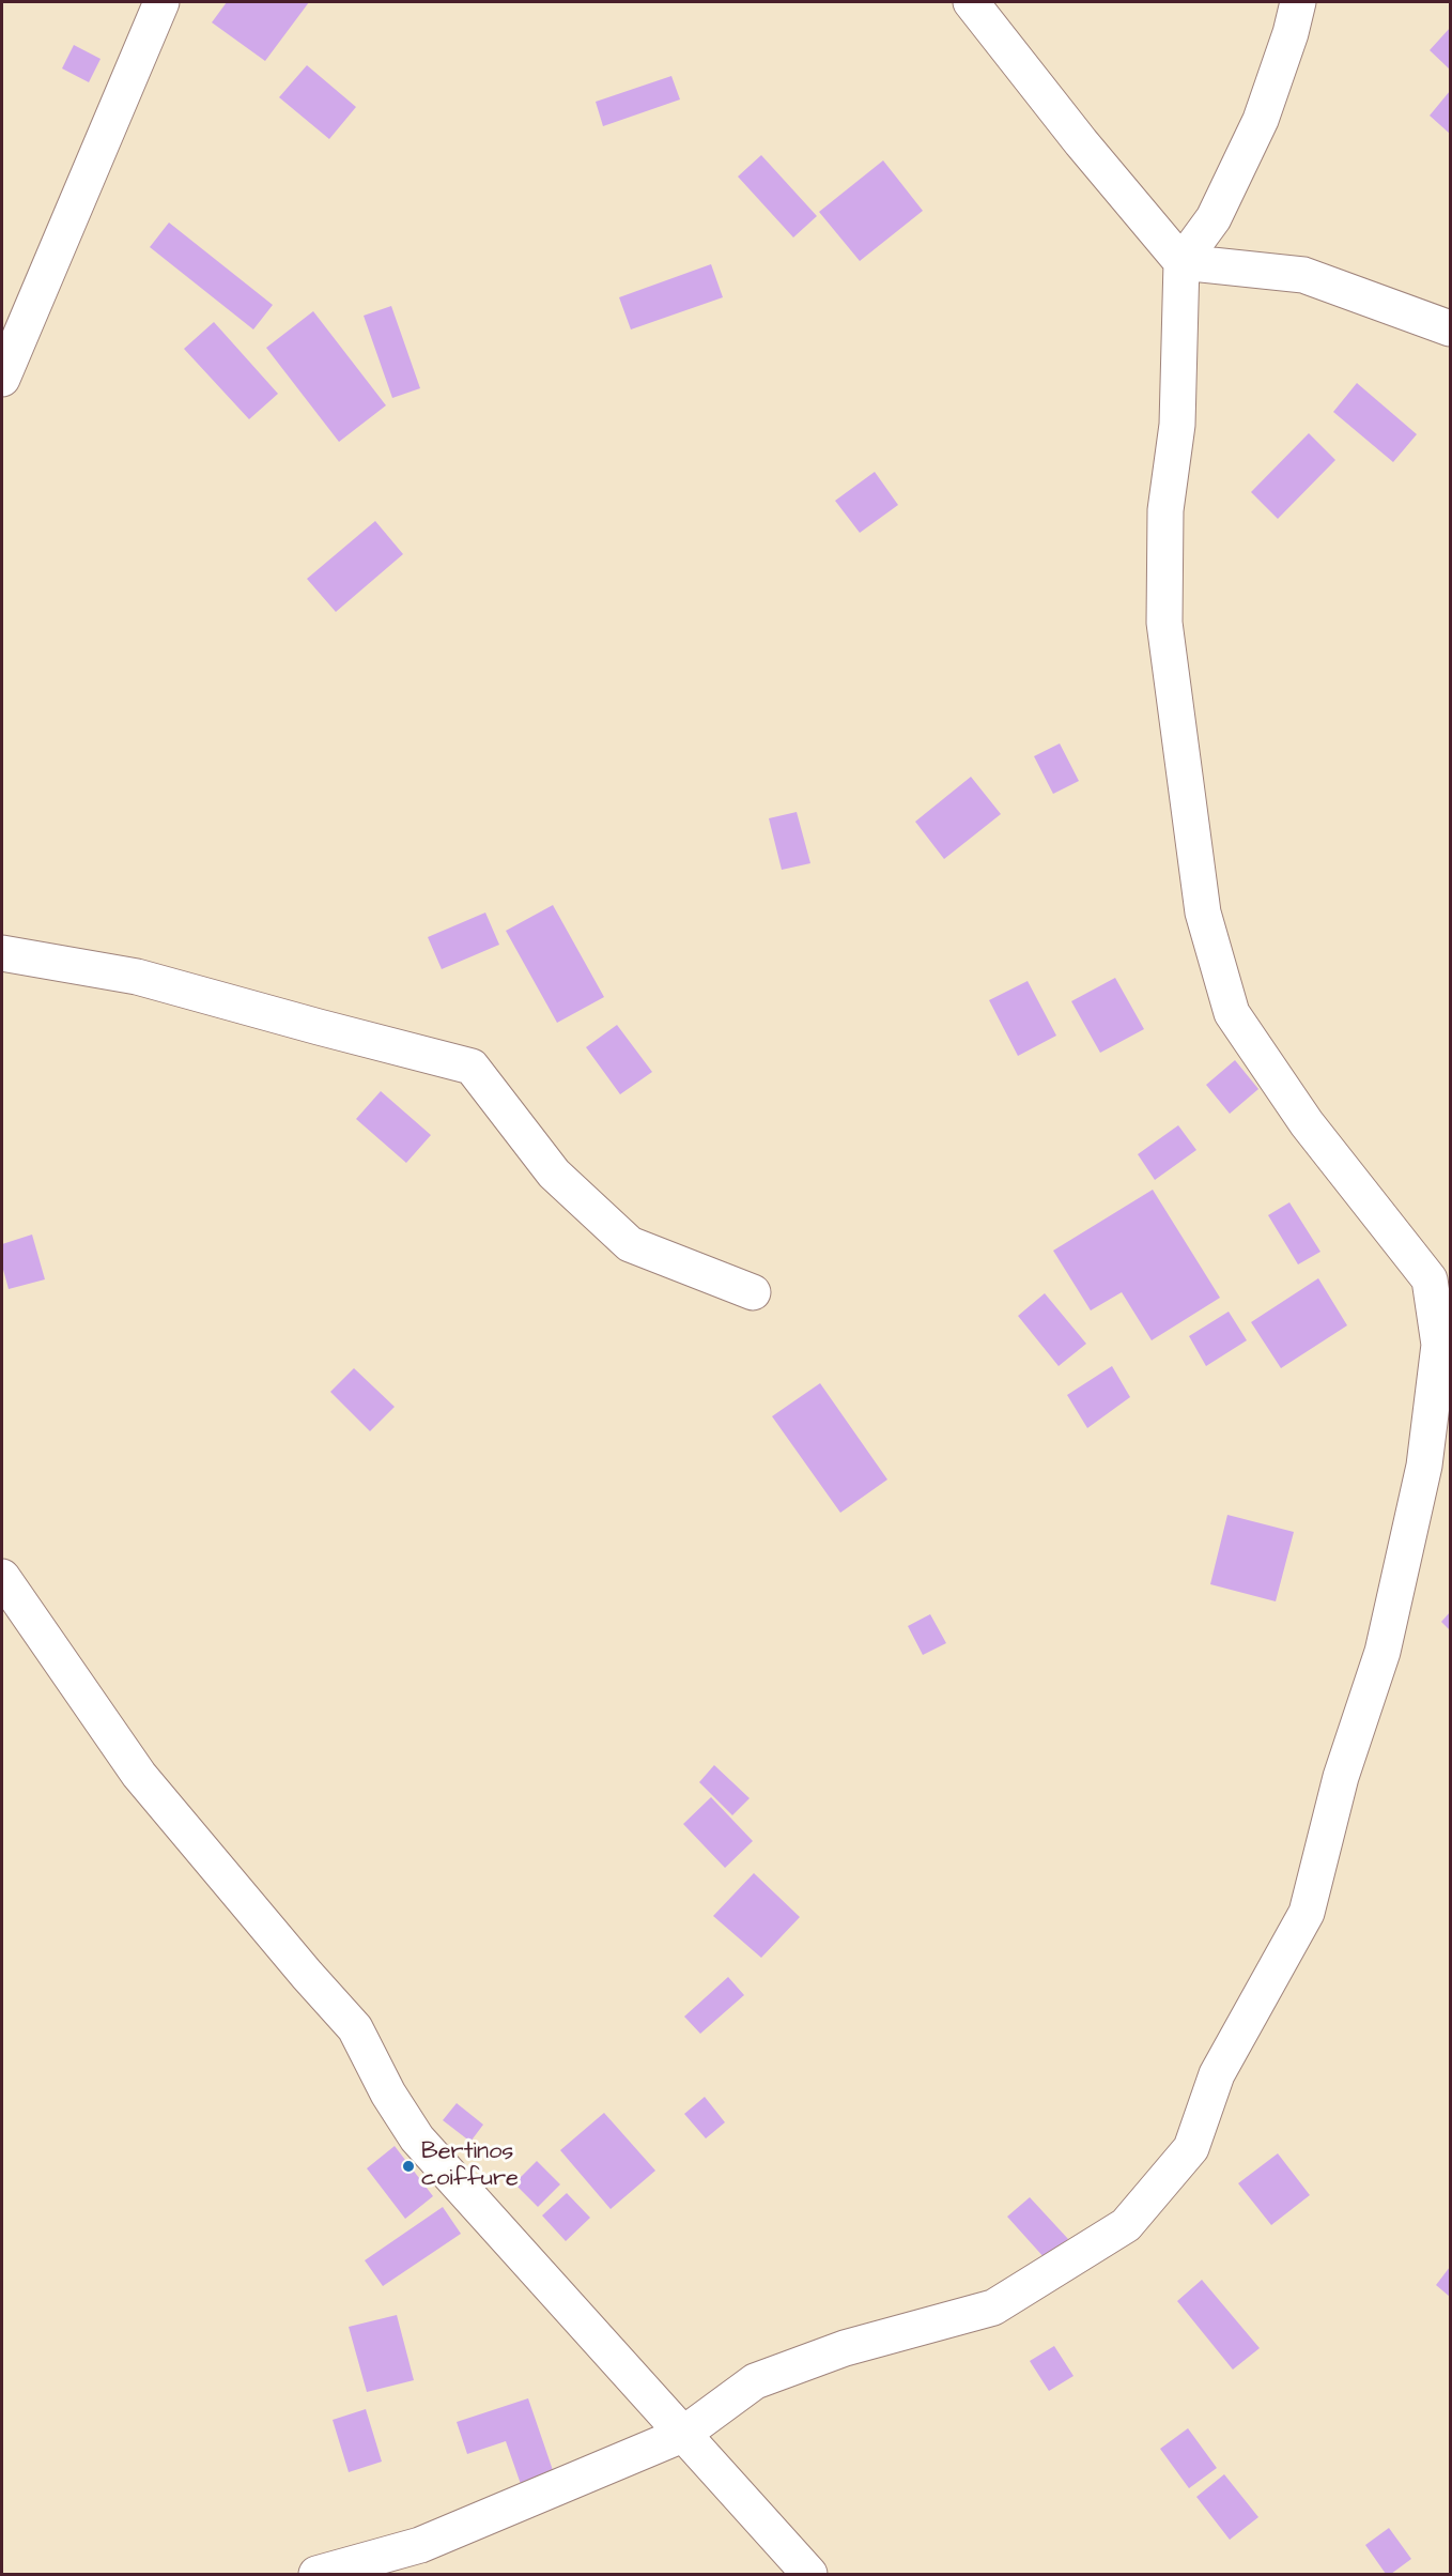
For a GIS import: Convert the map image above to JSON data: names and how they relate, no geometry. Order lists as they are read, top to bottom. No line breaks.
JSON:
{"places":["Bertinos coiffure"]}
